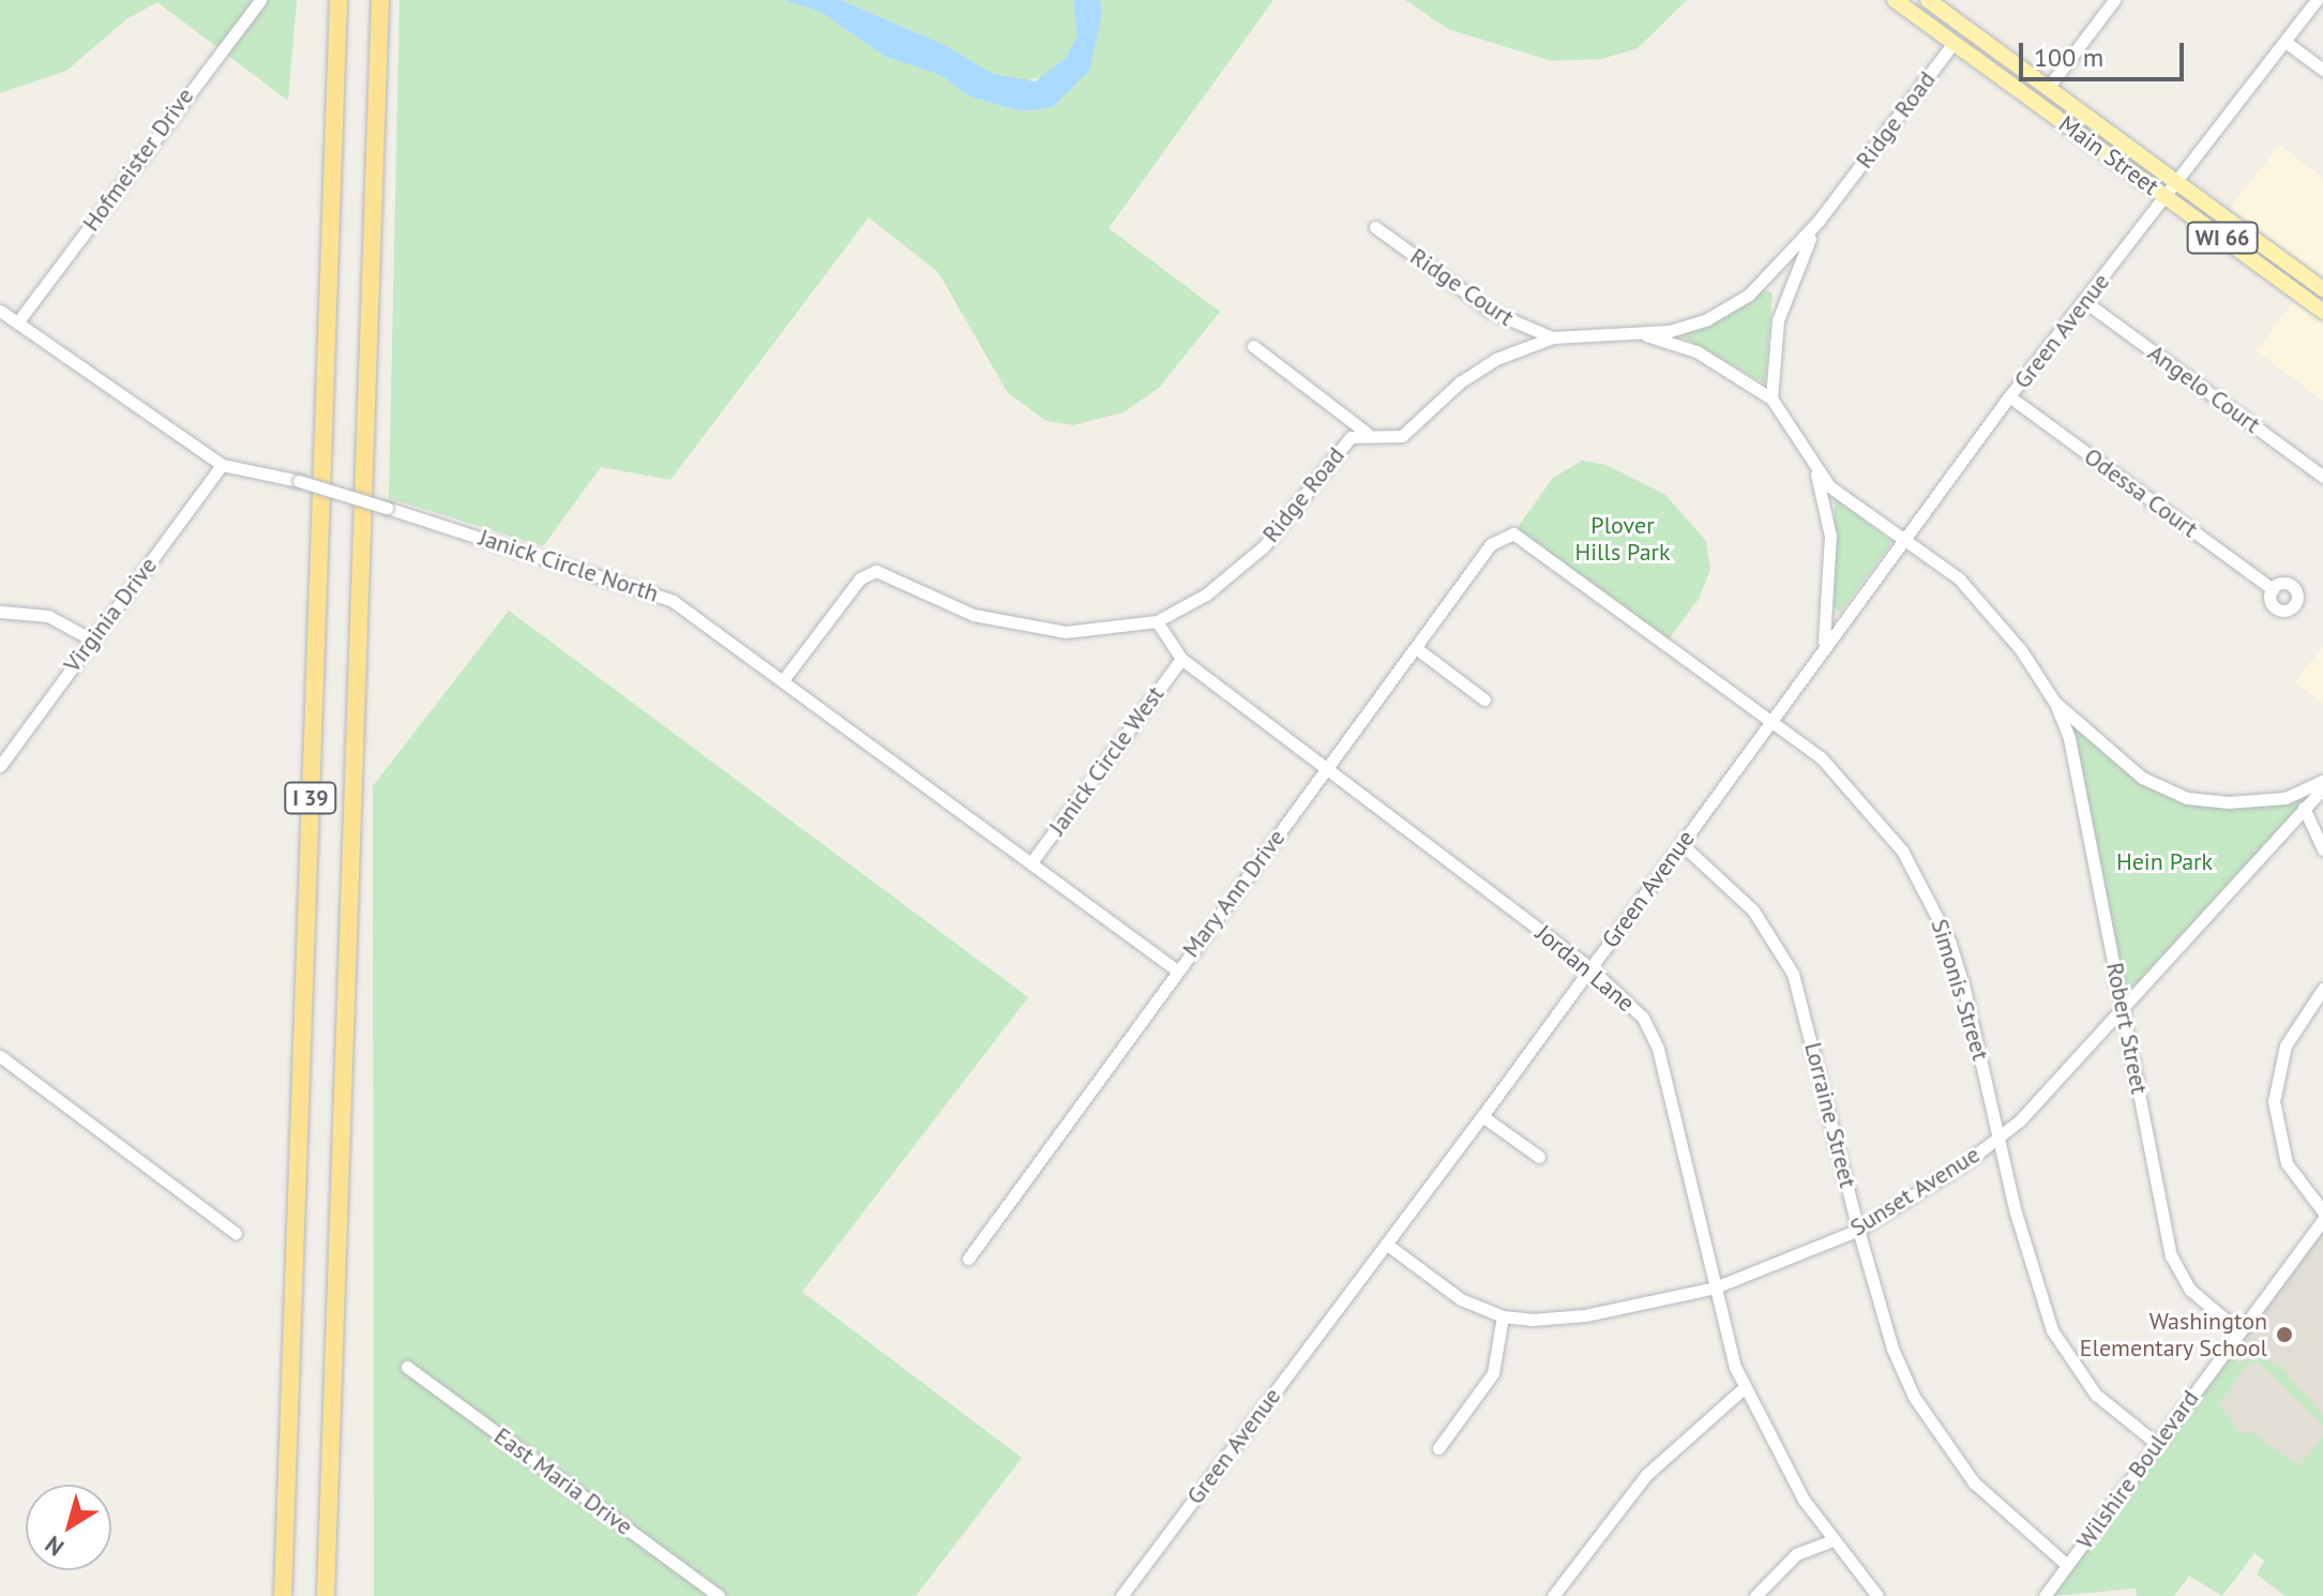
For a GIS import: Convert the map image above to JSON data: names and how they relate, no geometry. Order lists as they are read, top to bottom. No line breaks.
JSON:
{"streets":{"highway":["I 39"],"main road":["Main Street","WI 66"],"street":["Ridge Road","Hofmeister Drive","Ridge Court","Green Avenue","Angelo Court","Odessa Court","Janick Circle North","Virginia Drive","Janick Circle West","Mary Ann Drive","Jordan Lane","Simonis Street","Robert Street","Lorraine Street","Sunset Avenue","Wilshire Boulevard","East Maria Drive"]},"crossings":[["Ridge Road","Main Street"],["Ridge Road","Ridge Court"],["Ridge Road","Janick Circle North"],["Ridge Road","Jordan Lane"],["Main Street","Green Avenue"],["Hofmeister Drive","Janick Circle North"],["Green Avenue","Angelo Court"],["Green Avenue","Odessa Court"],["Green Avenue","Jordan Lane"],["Green Avenue","Simonis Street"],["Green Avenue","Robert Street"],["Green Avenue","Lorraine Street"],["Green Avenue","Sunset Avenue"],["Janick Circle North","Virginia Drive"],["Janick Circle North","Janick Circle West"],["Janick Circle North","Mary Ann Drive"],["Janick Circle West","Jordan Lane"],["Mary Ann Drive","Jordan Lane"],["Mary Ann Drive","Simonis Street"],["Jordan Lane","Sunset Avenue"],["Simonis Street","Sunset Avenue"],["Simonis Street","Wilshire Boulevard"],["Robert Street","Sunset Avenue"],["Robert Street","Wilshire Boulevard"],["Lorraine Street","Sunset Avenue"],["Lorraine Street","Wilshire Boulevard"]],"parks":["Plover Hills Park","Hein Park"],"places":["Washington Elementary School"],"scale_bar":"100 m","north":"bottom left"}
